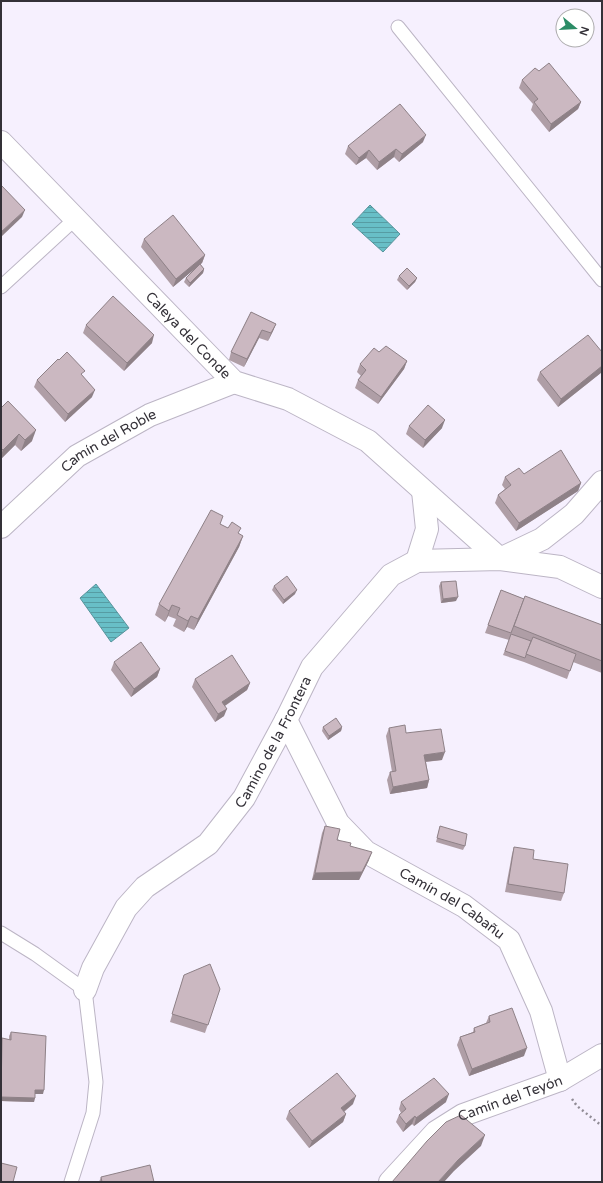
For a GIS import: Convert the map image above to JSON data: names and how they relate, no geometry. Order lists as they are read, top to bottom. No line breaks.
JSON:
{"streets":{"street":["Caleya del Conde","Camín del Roble","Camino de la Frontera","Camín del Cabañu","Camín del Teyón"]},"crossings":[["Caleya del Conde","Camín del Roble"],["Caleya del Conde","Camino de la Frontera"],["Camino de la Frontera","Camín del Cabañu"],["Camín del Cabañu","Camín del Teyón"]],"north":"right"}
